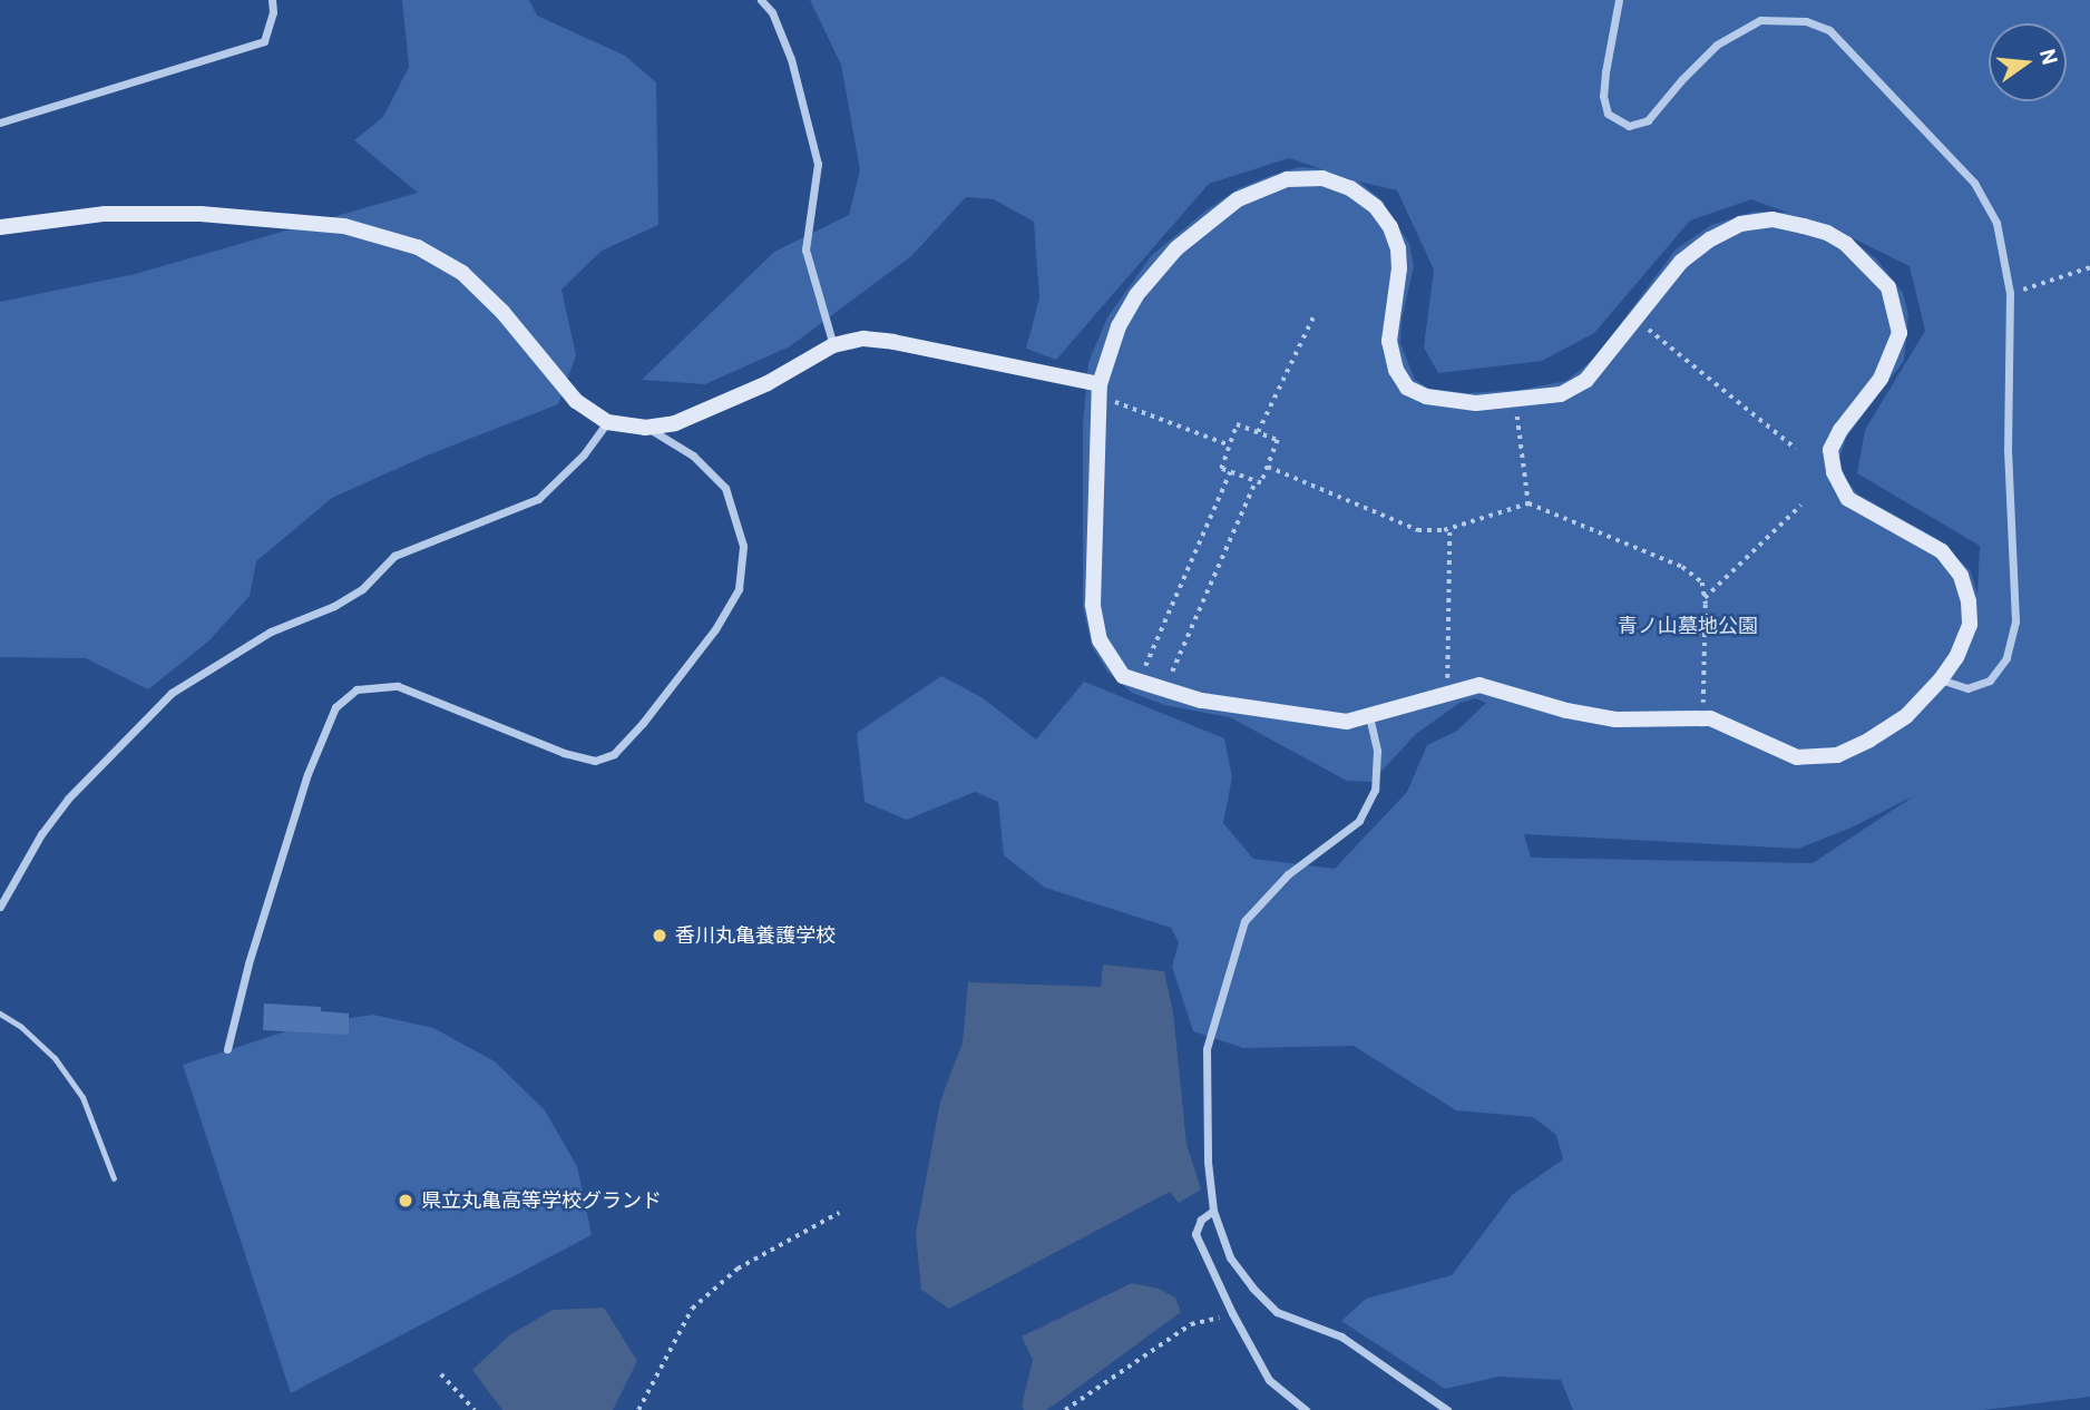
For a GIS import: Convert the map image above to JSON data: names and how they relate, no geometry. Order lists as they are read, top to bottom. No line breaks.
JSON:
{"parks":["青ノ山墓地公園"],"places":["香川丸亀養護学校","県立丸亀高等学校グランド"],"north":"right"}
